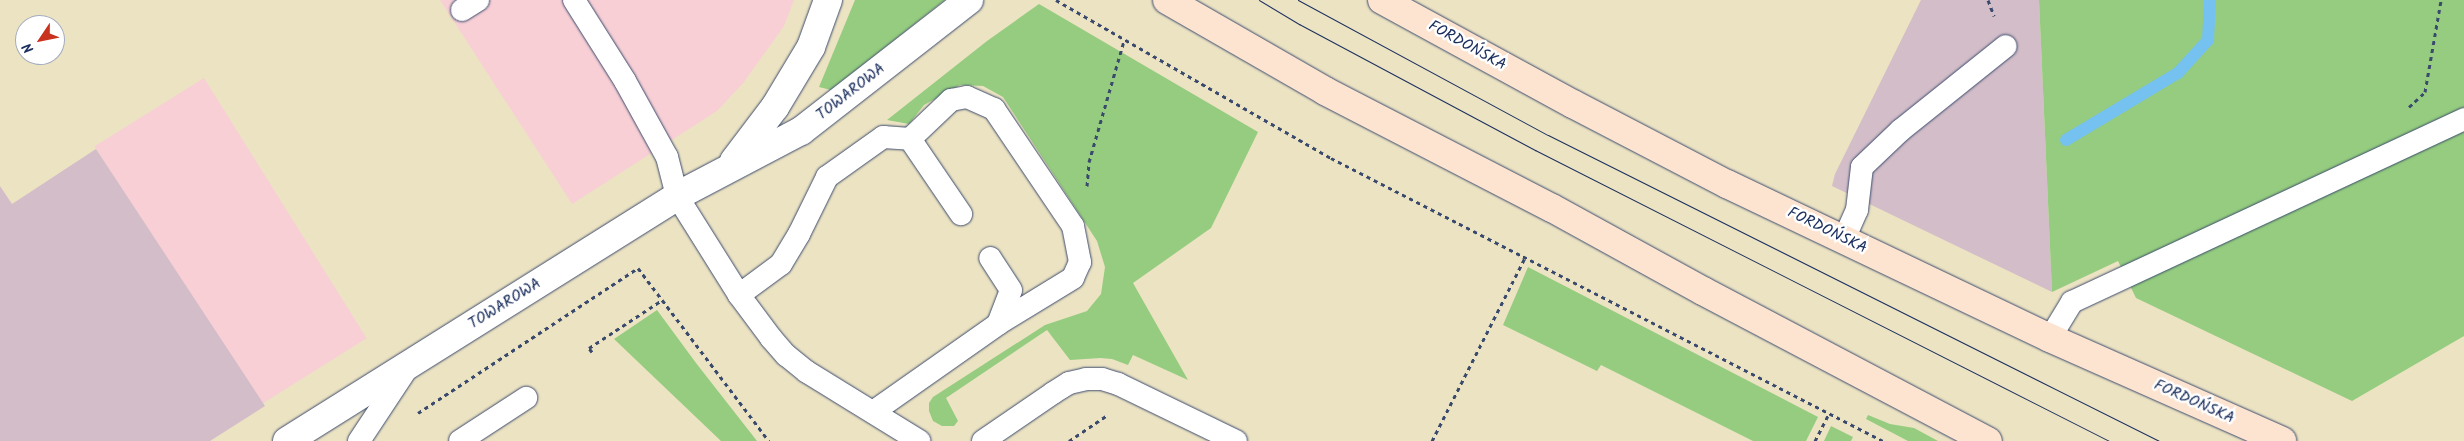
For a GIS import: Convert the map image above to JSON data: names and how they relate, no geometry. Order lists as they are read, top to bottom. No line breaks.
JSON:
{"streets":{"main road":["FORDOŃSKA"],"street":["TOWAROWA"]},"north":"bottom left"}
